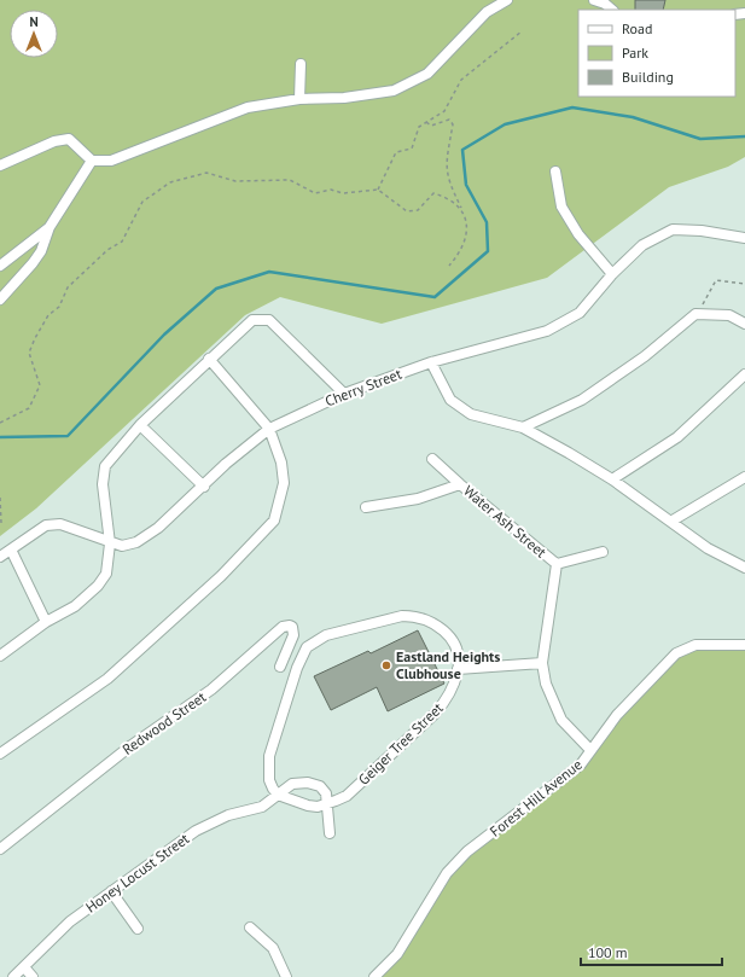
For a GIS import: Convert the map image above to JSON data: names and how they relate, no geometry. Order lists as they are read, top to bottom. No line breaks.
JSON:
{"streets":{"street":["Cherry Street","Water Ash Street","Redwood Street","Geiger Tree Street","Forest Hill Avenue","Honey Locust Street"]},"crossings":[["Water Ash Street","Forest Hill Avenue"],["Geiger Tree Street","Honey Locust Street"]],"places":["Eastland Heights Clubhouse"],"legend":["Road","Park","Building"],"scale_bar":"100 m","north":"top"}
